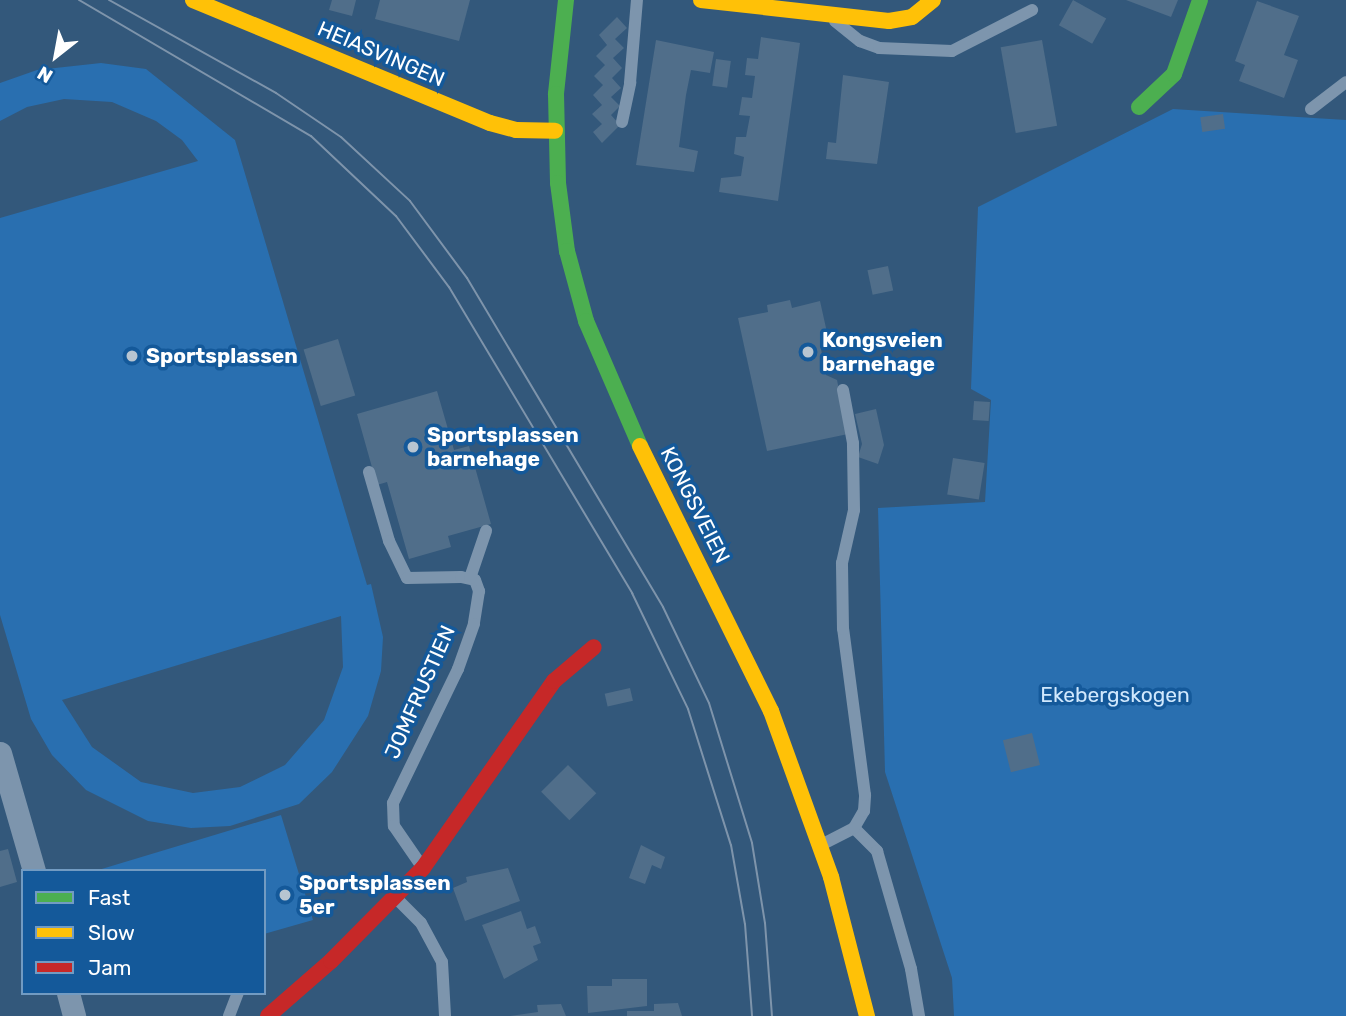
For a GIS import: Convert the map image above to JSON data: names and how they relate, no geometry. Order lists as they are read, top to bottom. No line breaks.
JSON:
{"streets":{"street":["HEIASVINGEN","KONGSVEIEN"],"lane":["JOMFRUSTIEN"]},"crossings":[["HEIASVINGEN","KONGSVEIEN"]],"parks":["Ekebergskogen"],"places":["Kongsveien barnehage","Sportsplassen","Sportsplassen barnehage","Sportsplassen 5er"],"legend":["Fast","Slow","Jam"],"north":"bottom left"}
